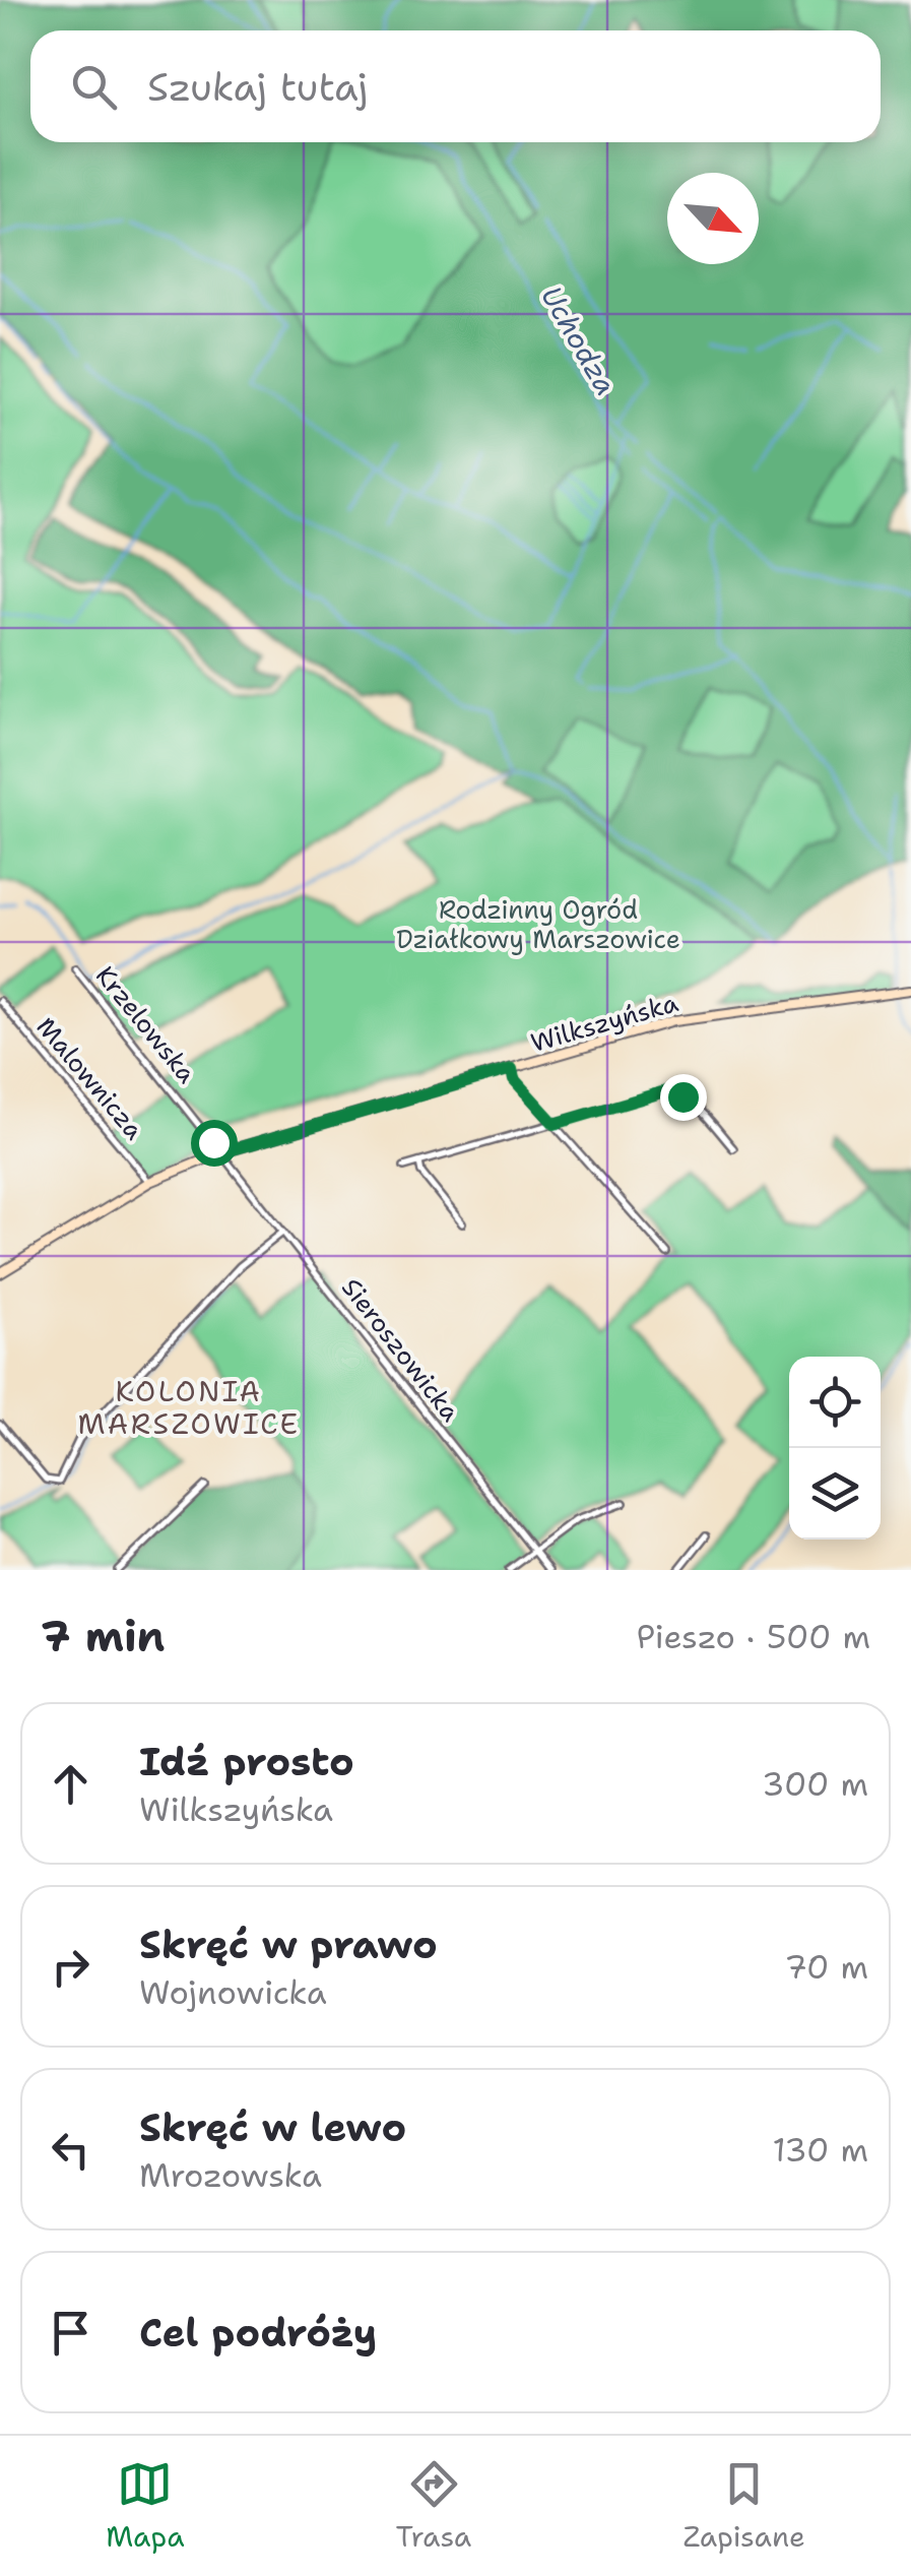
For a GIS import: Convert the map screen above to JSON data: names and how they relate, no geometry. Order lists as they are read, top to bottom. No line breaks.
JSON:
{"streets":{"street":["Wilkszyńska","Krzelowska","Malownicza","Sieroszowicka"]},"crossings":[["Wilkszyńska","Krzelowska"],["Wilkszyńska","Malownicza"],["Wilkszyńska","Sieroszowicka"],["Krzelowska","Sieroszowicka"]],"districts":["KOLONIA MARSZOWICE"],"water":["Uchodza"],"parks":["Rodzinny Ogród Działkowy Marszowice"],"north":"bottom right","page":{"search":"Szukaj tutaj","heading":["7 min","Pieszo · 500 m"],"list":[["Idź prosto","Wilkszyńska","300 m"],["Skręć w prawo","Wojnowicka","70 m"],["Skręć w lewo","Mrozowska","130 m"],"Cel podróży"],"nav":["Mapa","Trasa","Zapisane"]}}
